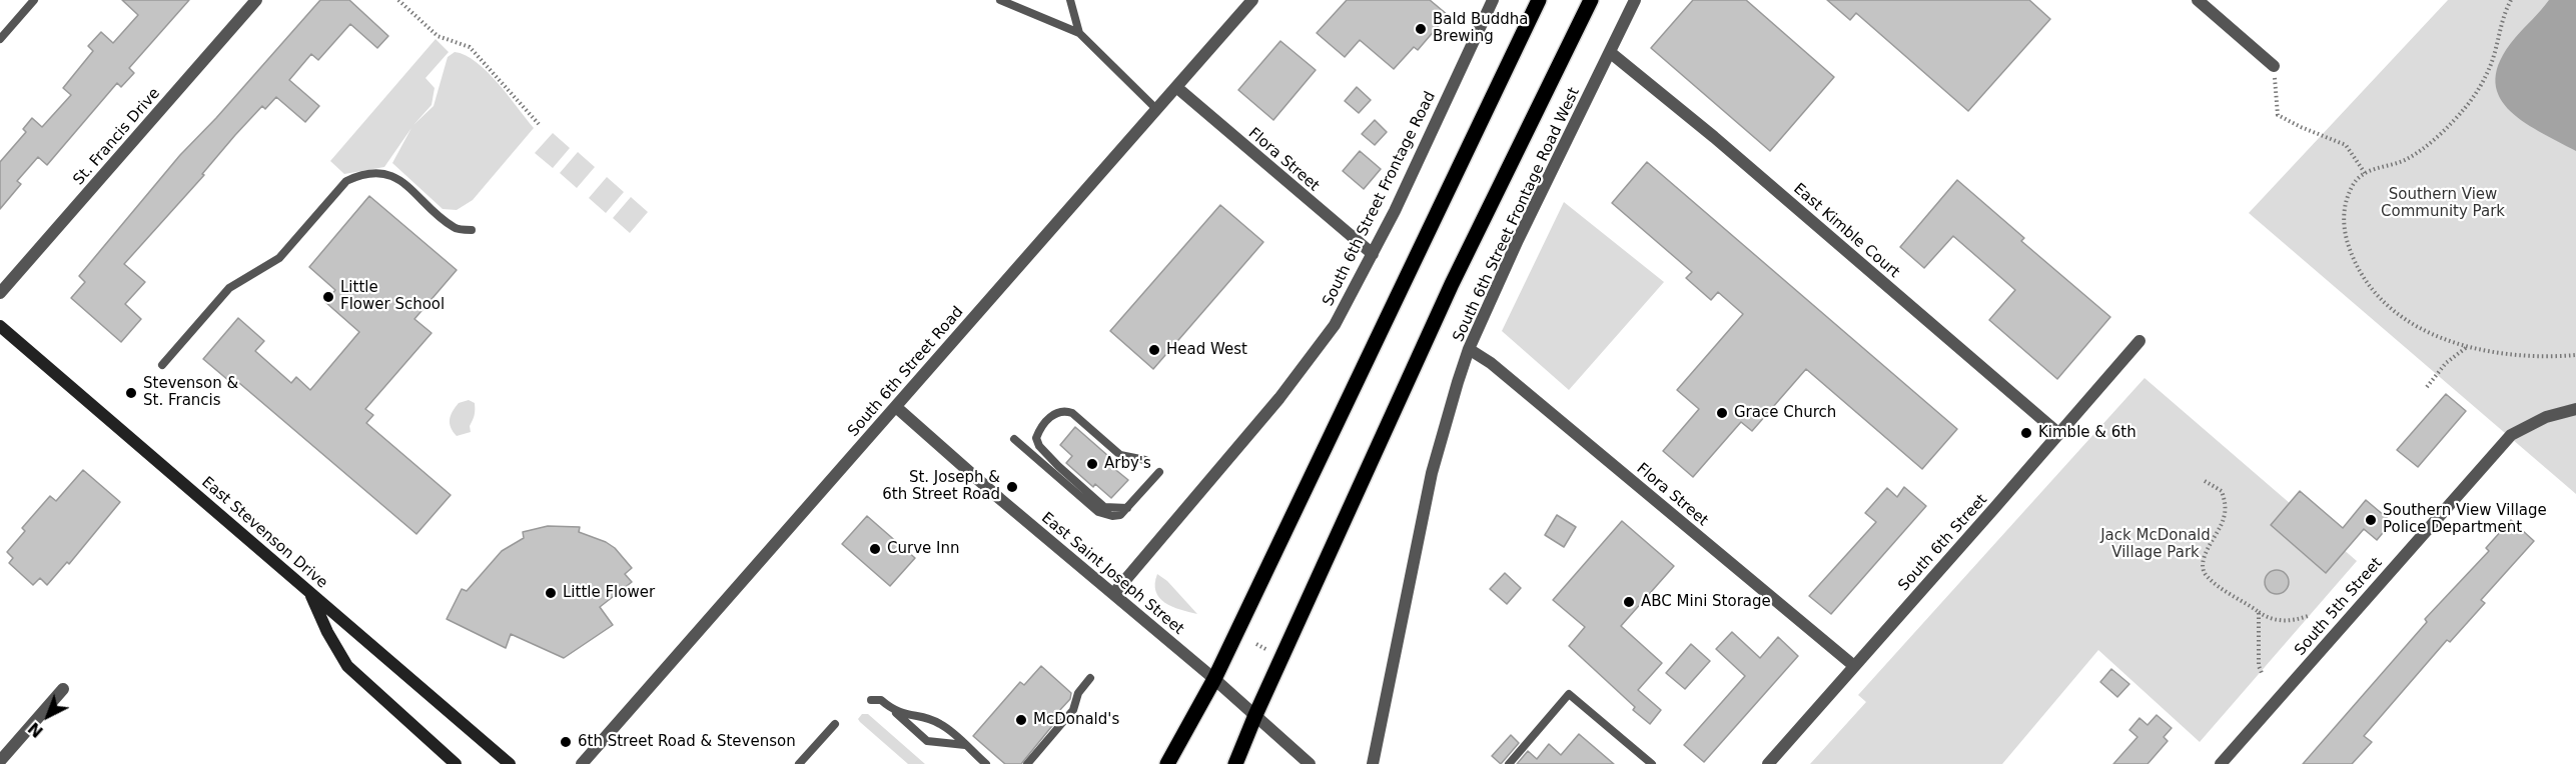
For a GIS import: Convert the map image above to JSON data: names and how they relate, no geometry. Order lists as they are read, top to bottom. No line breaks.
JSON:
{"streets":{"main road":["East Stevenson Drive"],"street":["St. Francis Drive","Flora Street","South 6th Street Frontage Road","South 6th Street Frontage Road West","East Kimble Court","South 6th Street Road","South 6th Street","East Saint Joseph Street","South 5th Street"]},"crossings":[["Flora Street","South 6th Street Frontage Road"],["Flora Street","South 6th Street Frontage Road West"],["Flora Street","South 6th Street Road"],["Flora Street","South 6th Street"],["South 6th Street Frontage Road","East Saint Joseph Street"],["South 6th Street Frontage Road West","East Kimble Court"],["East Kimble Court","South 6th Street"],["South 6th Street Road","East Saint Joseph Street"]],"parks":["Southern View Community Park","Jack McDonald Village Park"],"places":["Bald Buddha Brewing","Little Flower School","Head West","Stevenson & St. Francis","Grace Church","Kimble & 6th","Arby's","St. Joseph & 6th Street Road","Southern View Village Police Department","Curve Inn","Little Flower","ABC Mini Storage","McDonald's","6th Street Road & Stevenson"],"north":"bottom left"}
